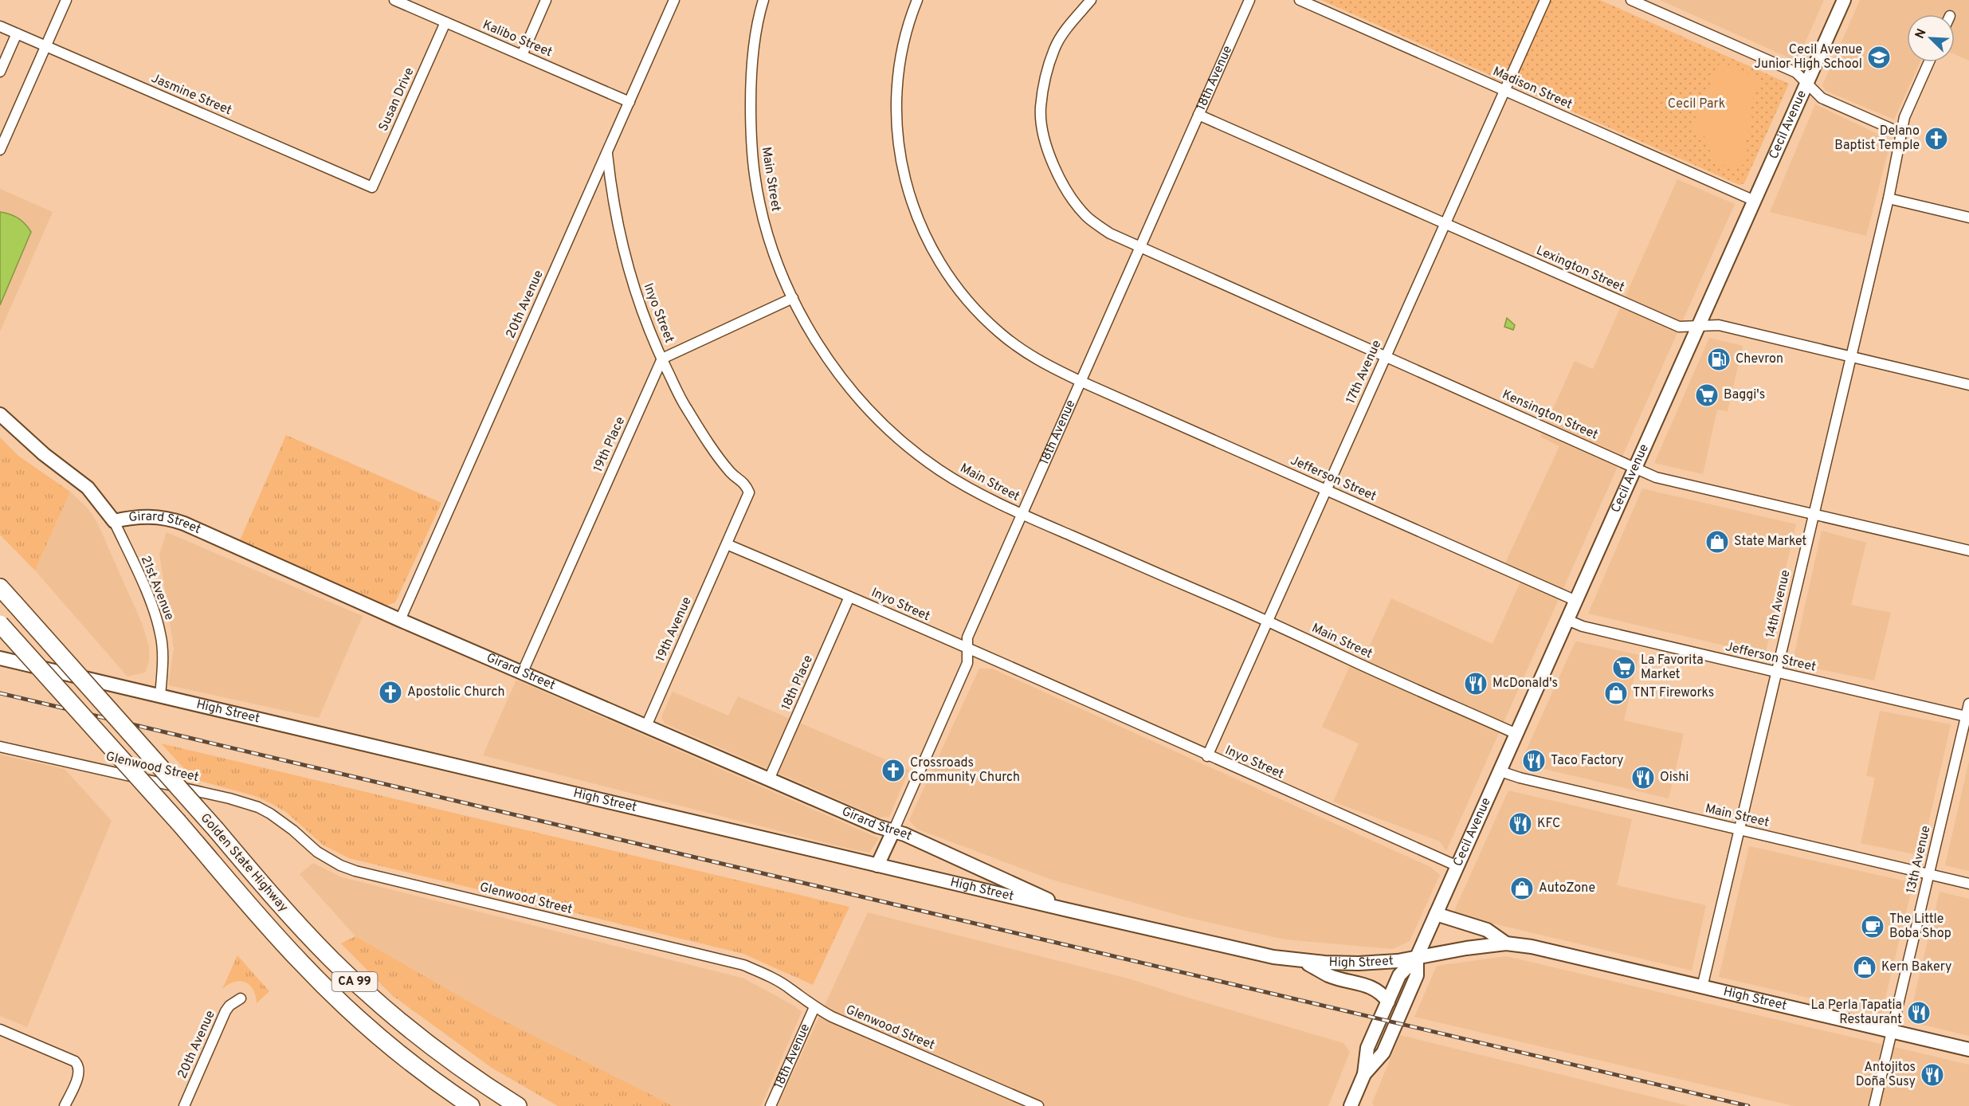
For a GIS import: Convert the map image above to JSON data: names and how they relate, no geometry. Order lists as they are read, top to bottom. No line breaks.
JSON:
{"streets":{"highway":["Golden State Highway","CA 99"],"main road":["18th Avenue","Cecil Avenue","Girard Street","High Street"],"street":["Kalibo Street","Madison Street","Jasmine Street","Susan Drive","Main Street","Lexington Street","20th Avenue","Inyo Street","17th Avenue","Kensington Street","19th Place","Jefferson Street","21st Avenue","14th Avenue","19th Avenue","18th Place","Glenwood Street","13th Avenue"]},"crossings":[["Kalibo Street","Susan Drive"],["Kalibo Street","20th Avenue"],["18th Avenue","Main Street"],["18th Avenue","Lexington Street"],["18th Avenue","Inyo Street"],["18th Avenue","Kensington Street"],["18th Avenue","Jefferson Street"],["18th Avenue","Girard Street"],["18th Avenue","High Street"],["18th Avenue","Glenwood Street"],["Madison Street","Cecil Avenue"],["Madison Street","17th Avenue"],["Jasmine Street","Susan Drive"],["Cecil Avenue","Main Street"],["Cecil Avenue","Lexington Street"],["Cecil Avenue","Inyo Street"],["Cecil Avenue","Kensington Street"],["Cecil Avenue","Jefferson Street"],["Cecil Avenue","High Street"],["Main Street","17th Avenue"],["Main Street","14th Avenue"],["Main Street","13th Avenue"],["Lexington Street","17th Avenue"],["Lexington Street","14th Avenue"],["20th Avenue","Inyo Street"],["20th Avenue","Girard Street"],["Inyo Street","17th Avenue"],["Inyo Street","19th Place"],["Inyo Street","19th Avenue"],["Inyo Street","18th Place"],["17th Avenue","Kensington Street"],["17th Avenue","Jefferson Street"],["Kensington Street","14th Avenue"],["19th Place","Girard Street"],["Jefferson Street","14th Avenue"],["Jefferson Street","13th Avenue"],["Girard Street","21st Avenue"],["Girard Street","19th Avenue"],["Girard Street","18th Place"],["Girard Street","High Street"],["21st Avenue","High Street"],["14th Avenue","High Street"],["High Street","13th Avenue"]],"parks":["Cecil Park"],"places":{"school or university":["Cecil Avenue Junior High School"],"church":["Delano Baptist Temple","Apostolic Church","Crossroads Community Church"],"fuel station":["Chevron"],"supermarket":["Baggi's","La Favorita Market"],"shop":["State Market","TNT Fireworks","AutoZone","Kern Bakery"],"restaurant":["McDonald's","Taco Factory","Oishi","KFC","La Perla Tapatia Restaurant","Antojitos Doña Susy"],"cafe":["The Little Boba Shop"]},"north":"top left"}
